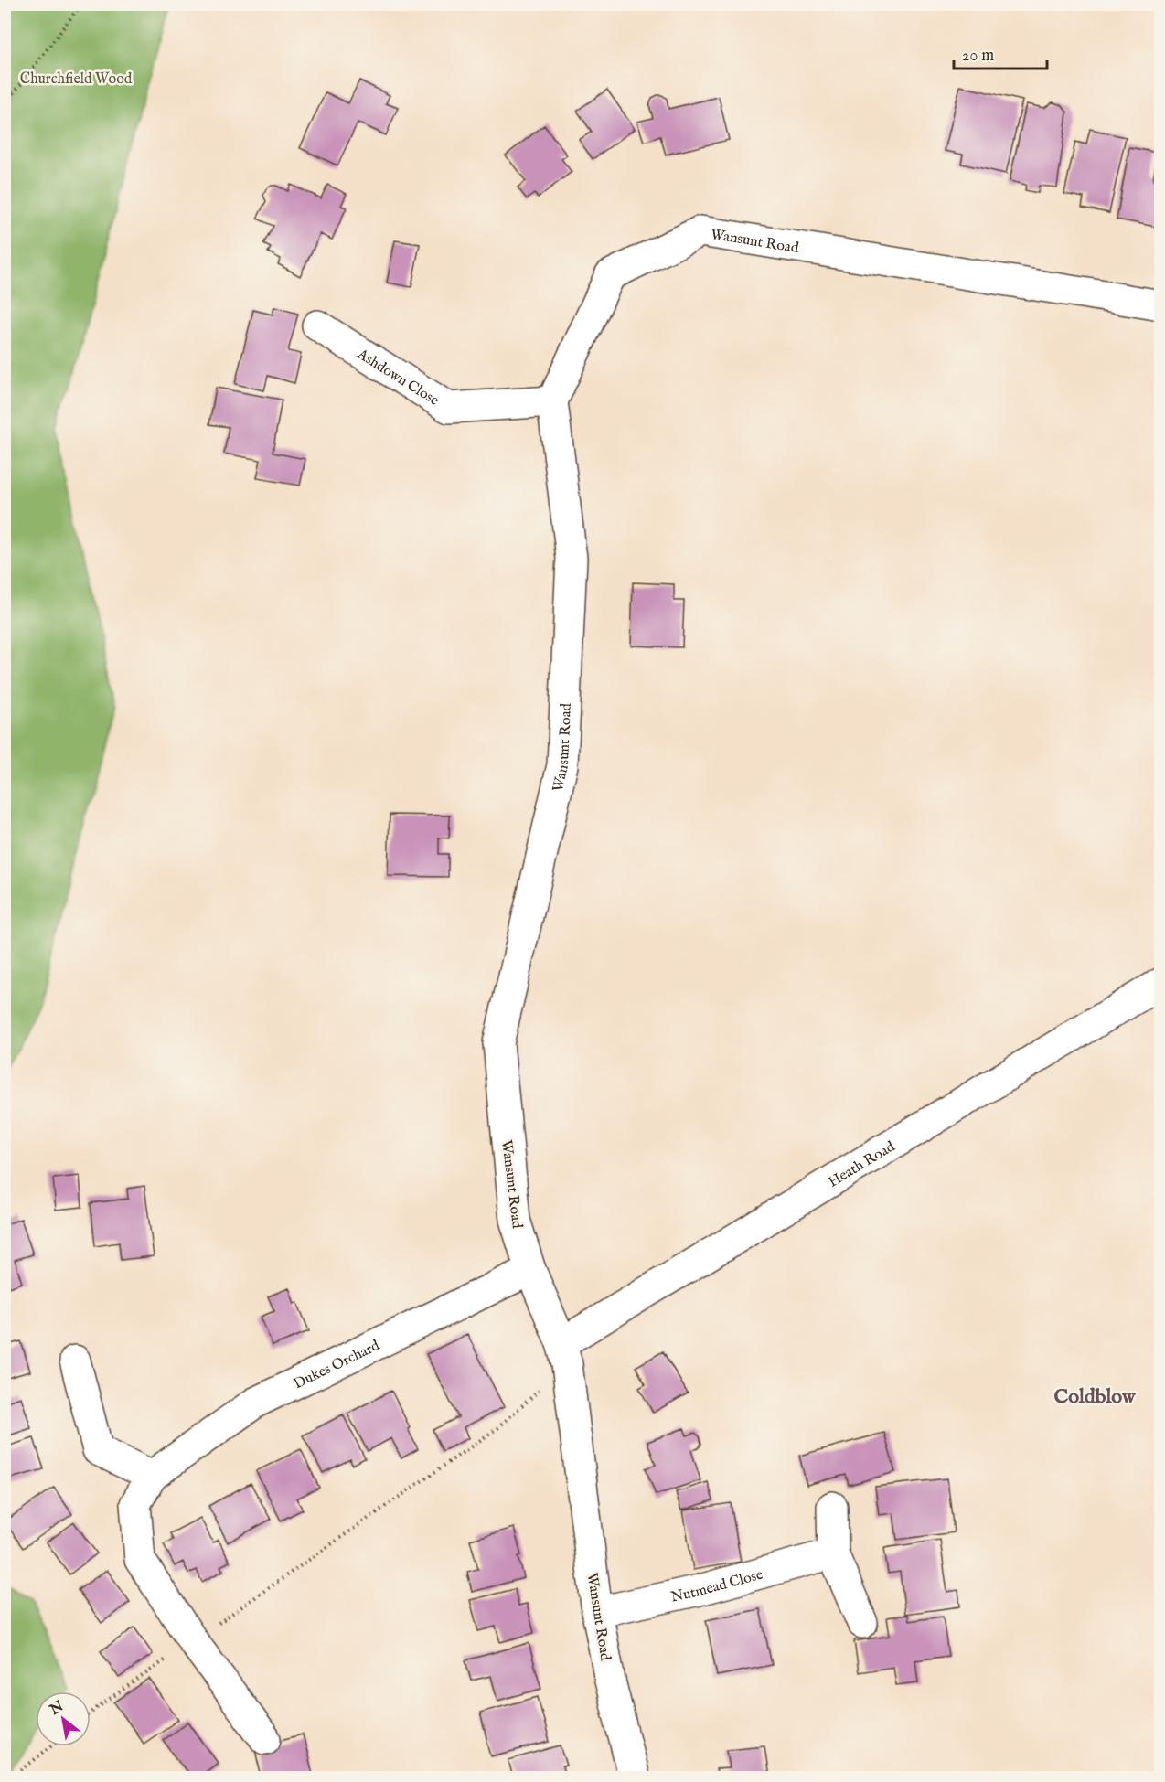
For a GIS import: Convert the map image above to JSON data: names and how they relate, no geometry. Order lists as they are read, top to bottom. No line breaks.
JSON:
{"streets":{"street":["Wansunt Road","Ashdown Close","Heath Road","Dukes Orchard","Nutmead Close"]},"crossings":[["Wansunt Road","Ashdown Close"],["Wansunt Road","Heath Road"],["Wansunt Road","Dukes Orchard"],["Wansunt Road","Nutmead Close"]],"districts":["Coldblow"],"parks":["Churchfield Wood"],"scale_bar":"20 m","north":"top left"}
